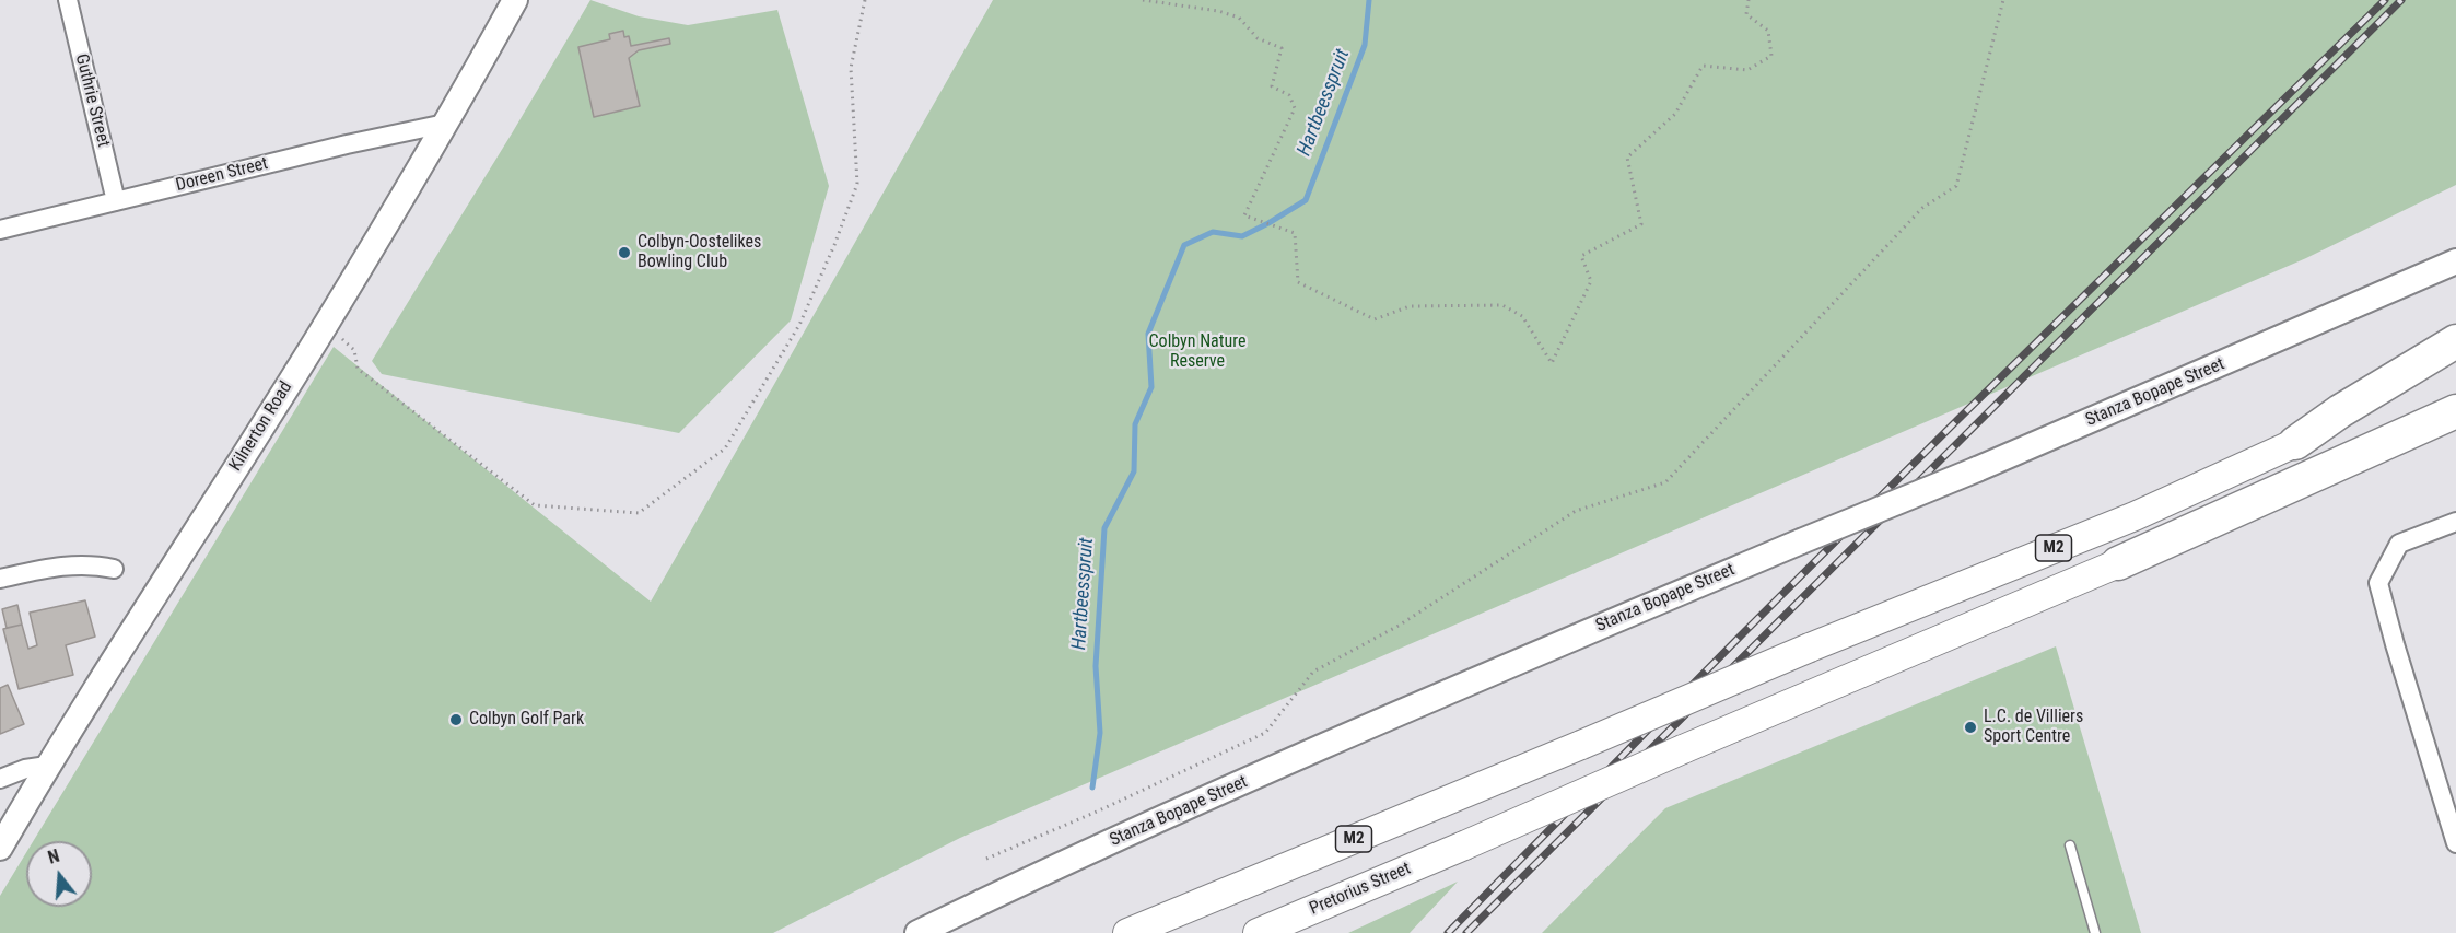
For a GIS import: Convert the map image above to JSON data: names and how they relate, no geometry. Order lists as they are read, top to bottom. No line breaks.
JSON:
{"streets":{"highway":["M2"],"main road":["Stanza Bopape Street","Kilnerton Road","Pretorius Street"],"street":["Guthrie Street","Doreen Street"]},"crossings":[["Guthrie Street","Doreen Street"],["Doreen Street","Kilnerton Road"],["M2","Pretorius Street"]],"water":["Hartbeesspruit"],"parks":["Colbyn Nature Reserve"],"places":["Colbyn-Oostelikes Bowling Club","Colbyn Golf Park","L.C. de Villiers Sport Centre"],"north":"top"}
